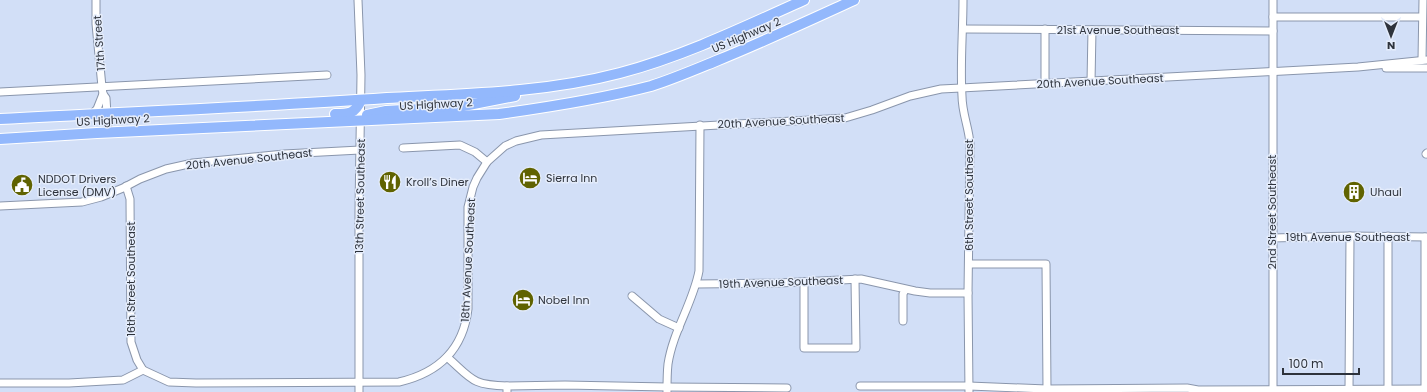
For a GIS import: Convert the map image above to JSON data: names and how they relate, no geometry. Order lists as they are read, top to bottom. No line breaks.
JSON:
{"streets":{"highway":["US Highway 2"],"street":["21st Avenue Southeast","17th Street","20th Avenue Southeast","6th Street Southeast","13th Street Southeast","2nd Street Southeast","19th Avenue Southeast","18th Avenue Southeast","16th Street Southeast"]},"crossings":[["21st Avenue Southeast","6th Street Southeast"],["21st Avenue Southeast","2nd Street Southeast"],["US Highway 2","17th Street"],["US Highway 2","13th Street Southeast"],["20th Avenue Southeast","6th Street Southeast"],["20th Avenue Southeast","13th Street Southeast"],["20th Avenue Southeast","2nd Street Southeast"],["20th Avenue Southeast","18th Avenue Southeast"],["20th Avenue Southeast","16th Street Southeast"],["6th Street Southeast","19th Avenue Southeast"],["13th Street Southeast","18th Avenue Southeast"],["2nd Street Southeast","19th Avenue Southeast"],["18th Avenue Southeast","16th Street Southeast"]],"places":{"hotel":["Sierra Inn","Nobel Inn"],"restaurant":["Kroll’s Diner"],"public building":["NDDOT Drivers License (DMV)"],"building":["Uhaul"]},"scale_bar":"100 m","north":"bottom"}
